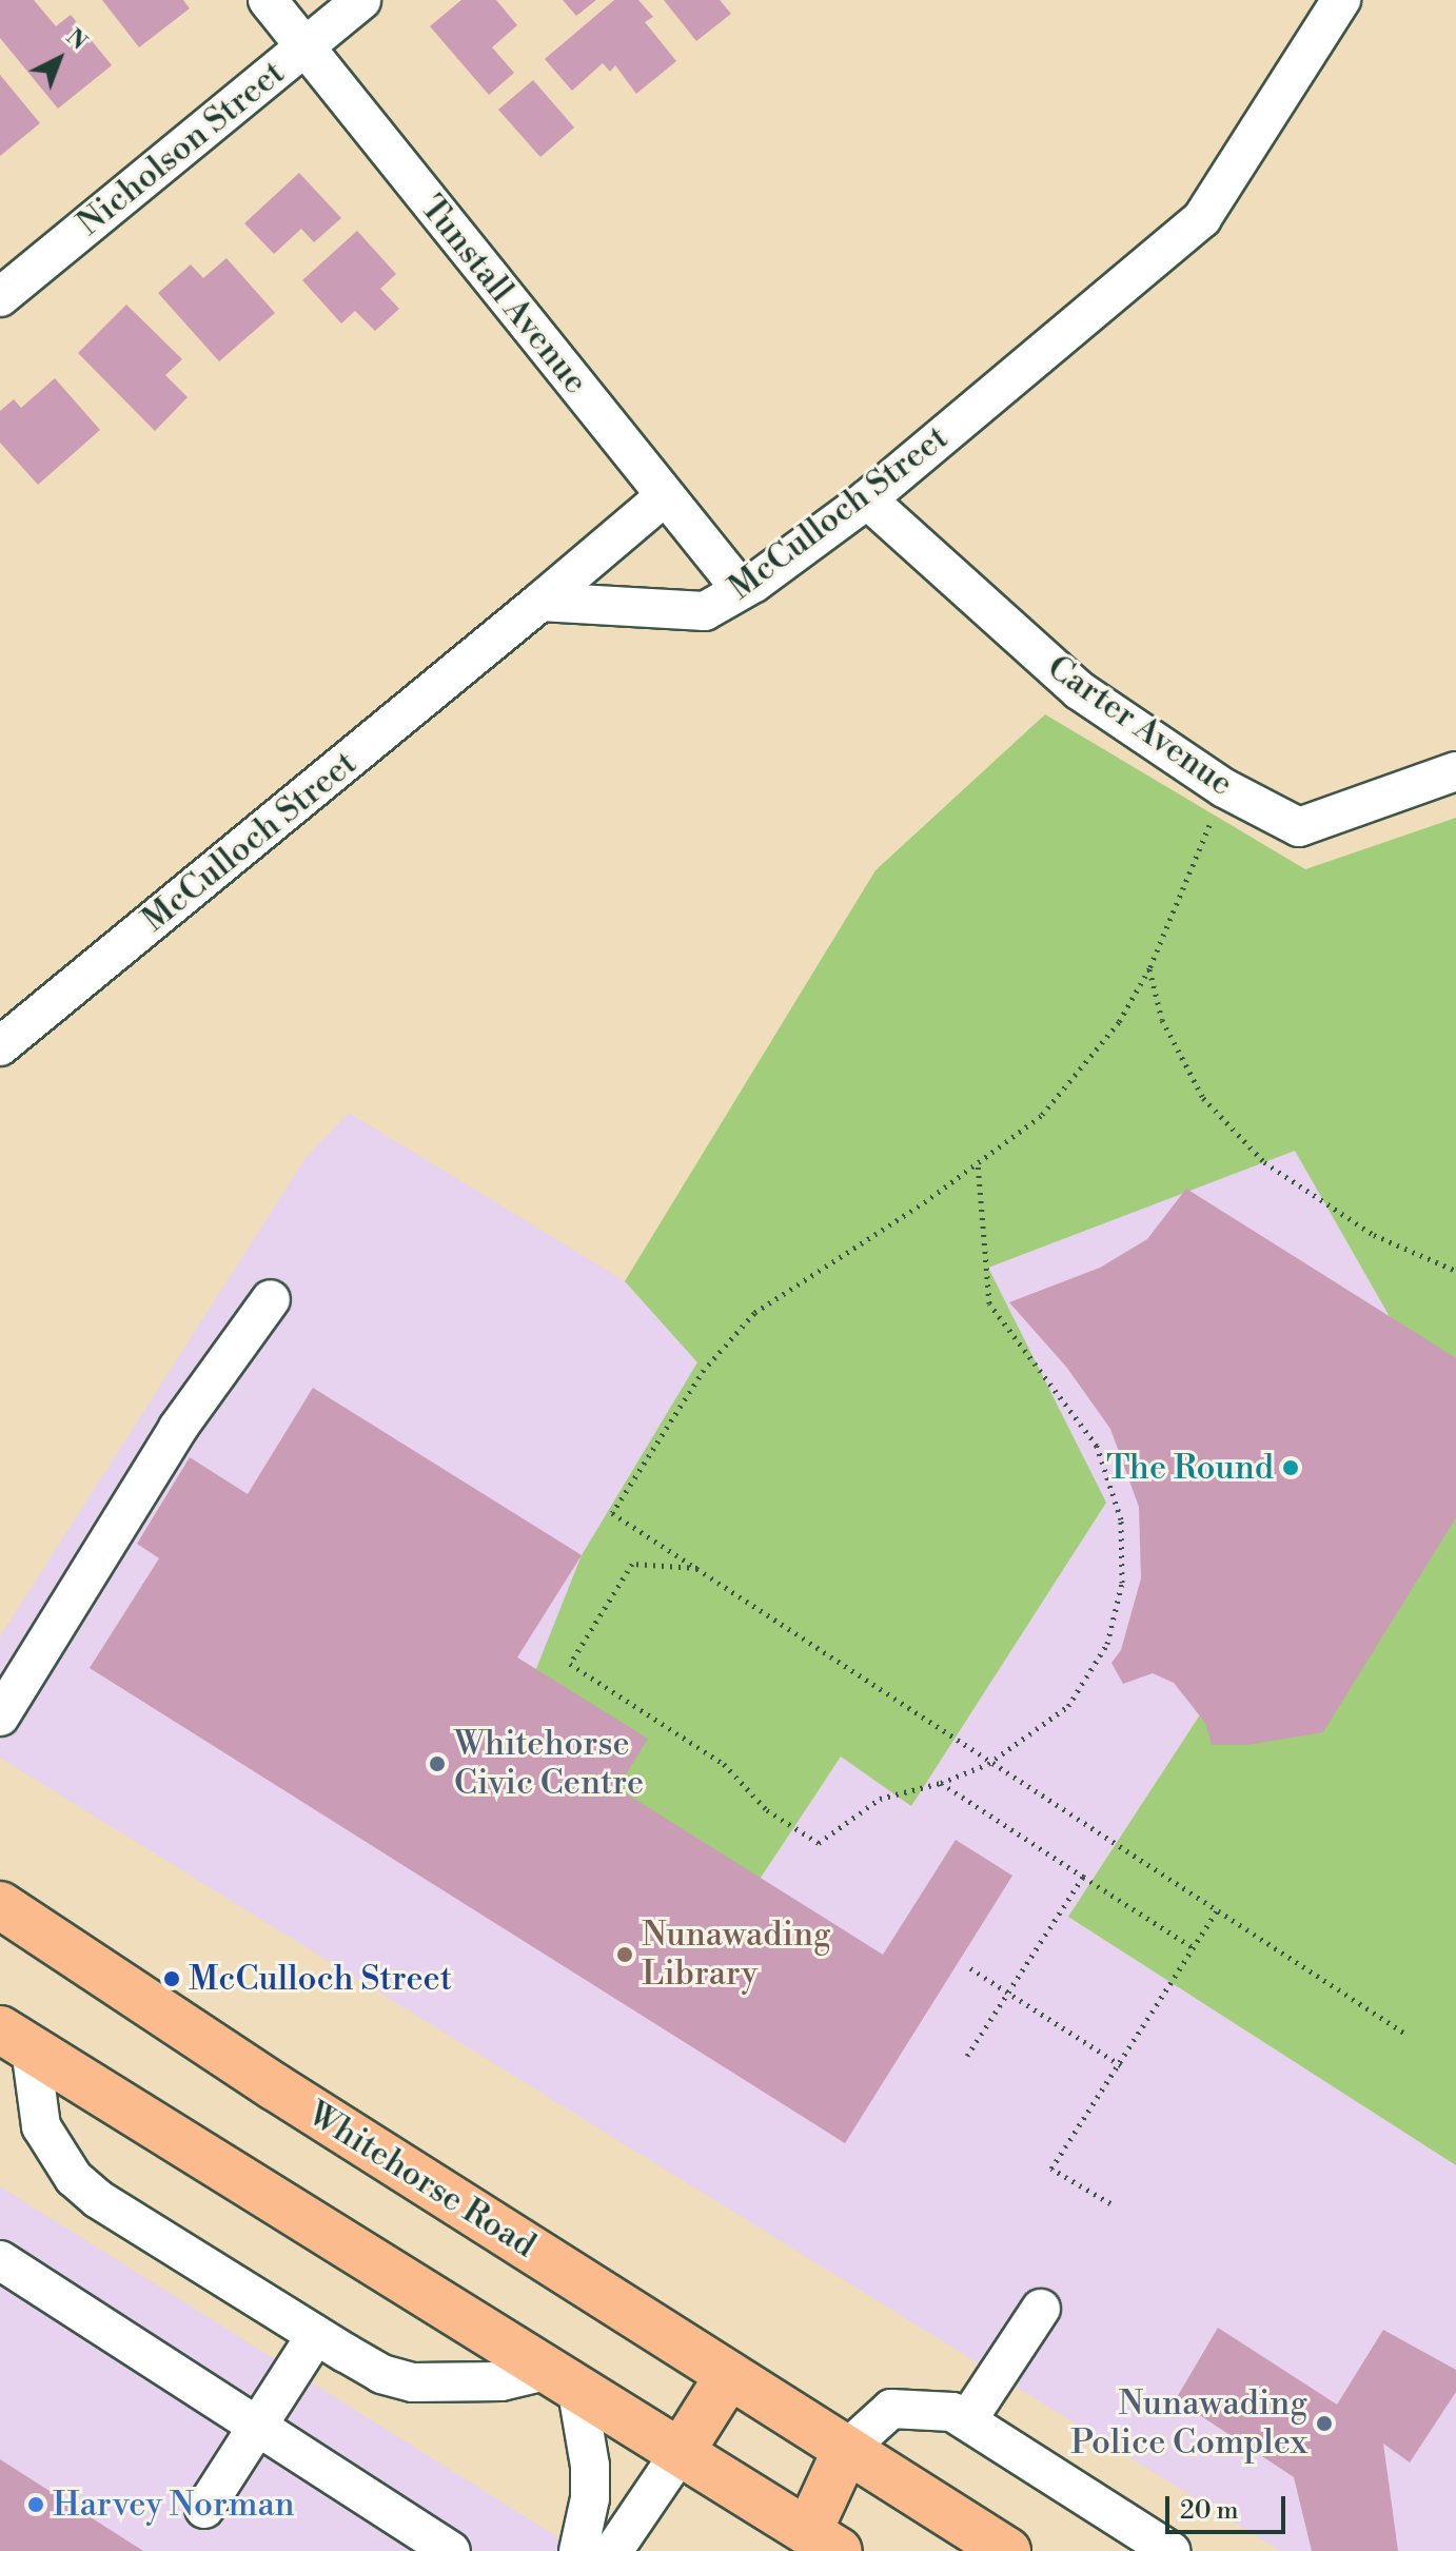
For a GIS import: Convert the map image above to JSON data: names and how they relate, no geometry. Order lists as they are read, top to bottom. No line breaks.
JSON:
{"streets":{"highway":["Whitehorse Road"],"street":["Nicholson Street","Tunstall Avenue","McCulloch Street","Carter Avenue"]},"crossings":[["Nicholson Street","Tunstall Avenue"],["Tunstall Avenue","McCulloch Street"],["McCulloch Street","Carter Avenue"]],"places":["The Round","Whitehorse Civic Centre","Nunawading Library","McCulloch Street","Nunawading Police Complex","Harvey Norman"],"scale_bar":"20 m","north":"top right"}
